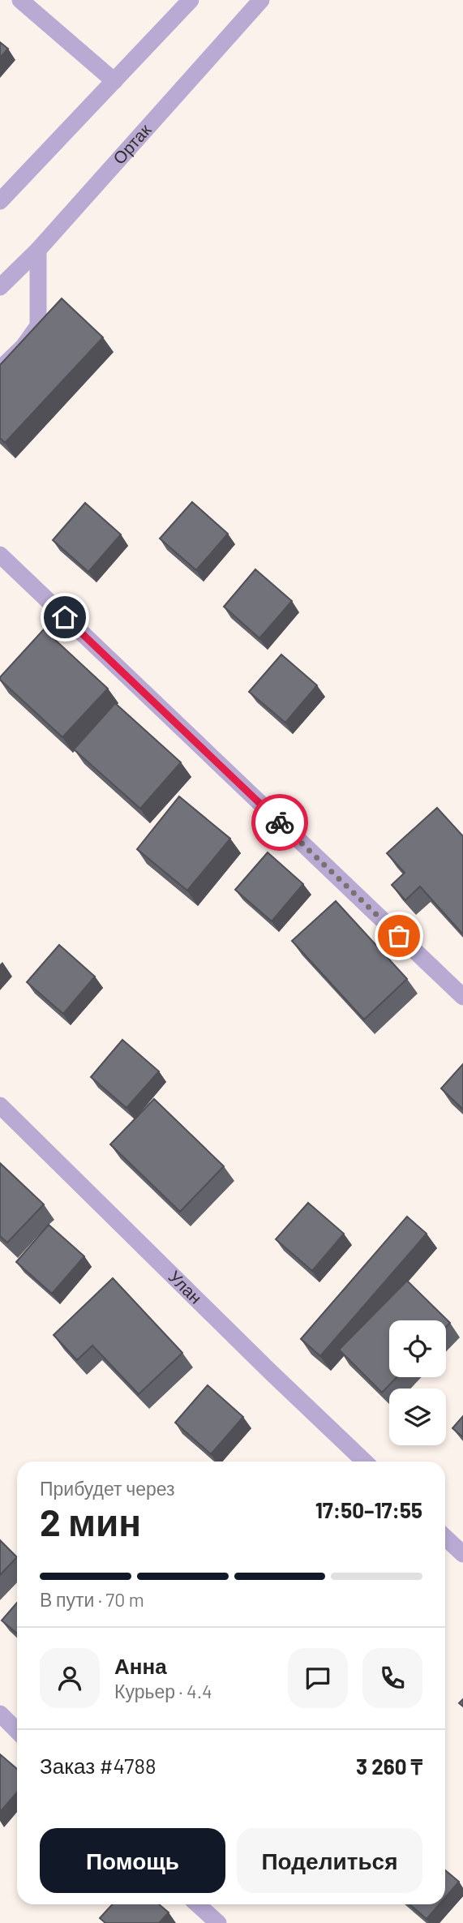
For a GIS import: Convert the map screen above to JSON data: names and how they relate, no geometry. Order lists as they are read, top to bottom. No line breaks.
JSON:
{"streets":{"street":["Ортак","Улан"]},"page":{"heading":["2 мин","Прибудет через","17:50–17:55"],"panel":["Анна","Курьер · 4.4","Заказ #4788","3 260 ₸"],"bar":"В пути · 70 m","buttons":["Помощь","Поделиться"]}}
